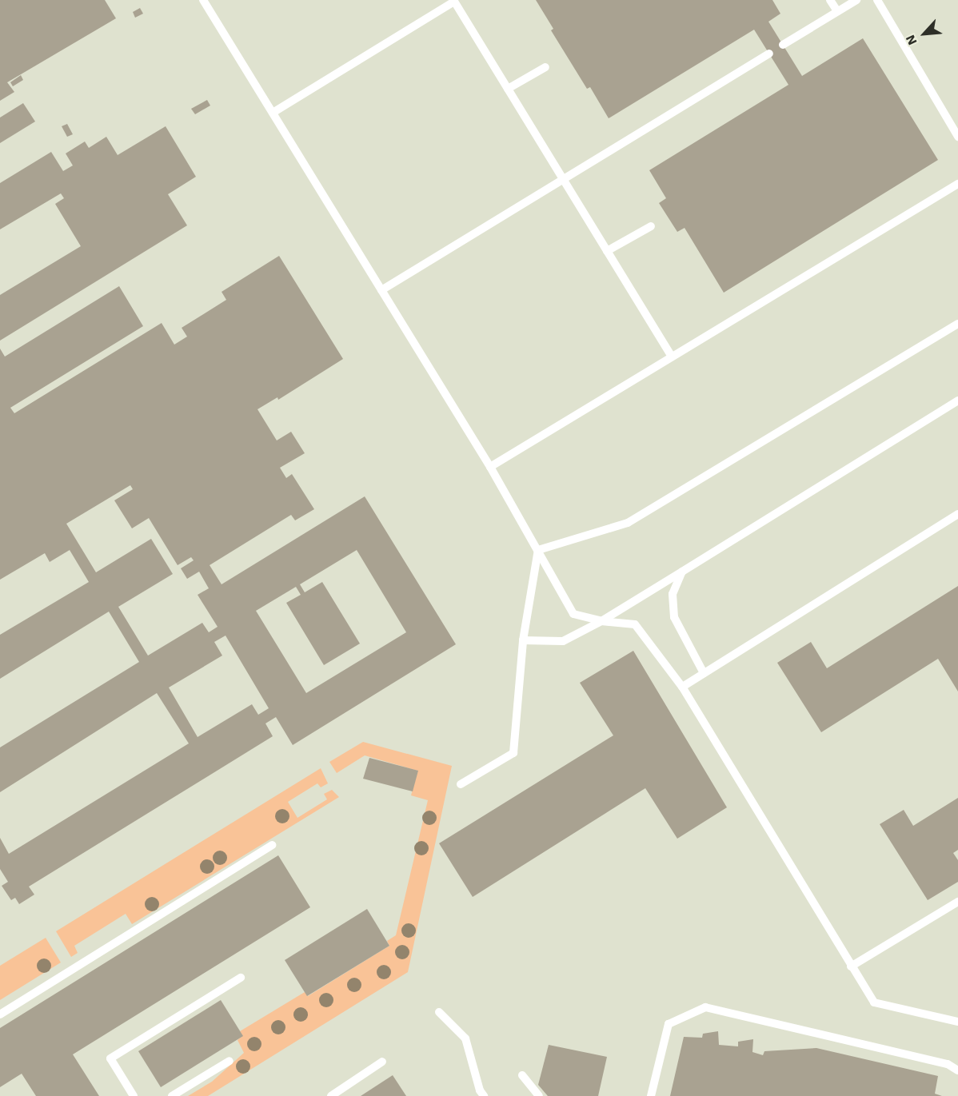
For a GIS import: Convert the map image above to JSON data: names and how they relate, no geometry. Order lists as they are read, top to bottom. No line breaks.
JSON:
{"north":"bottom left"}
